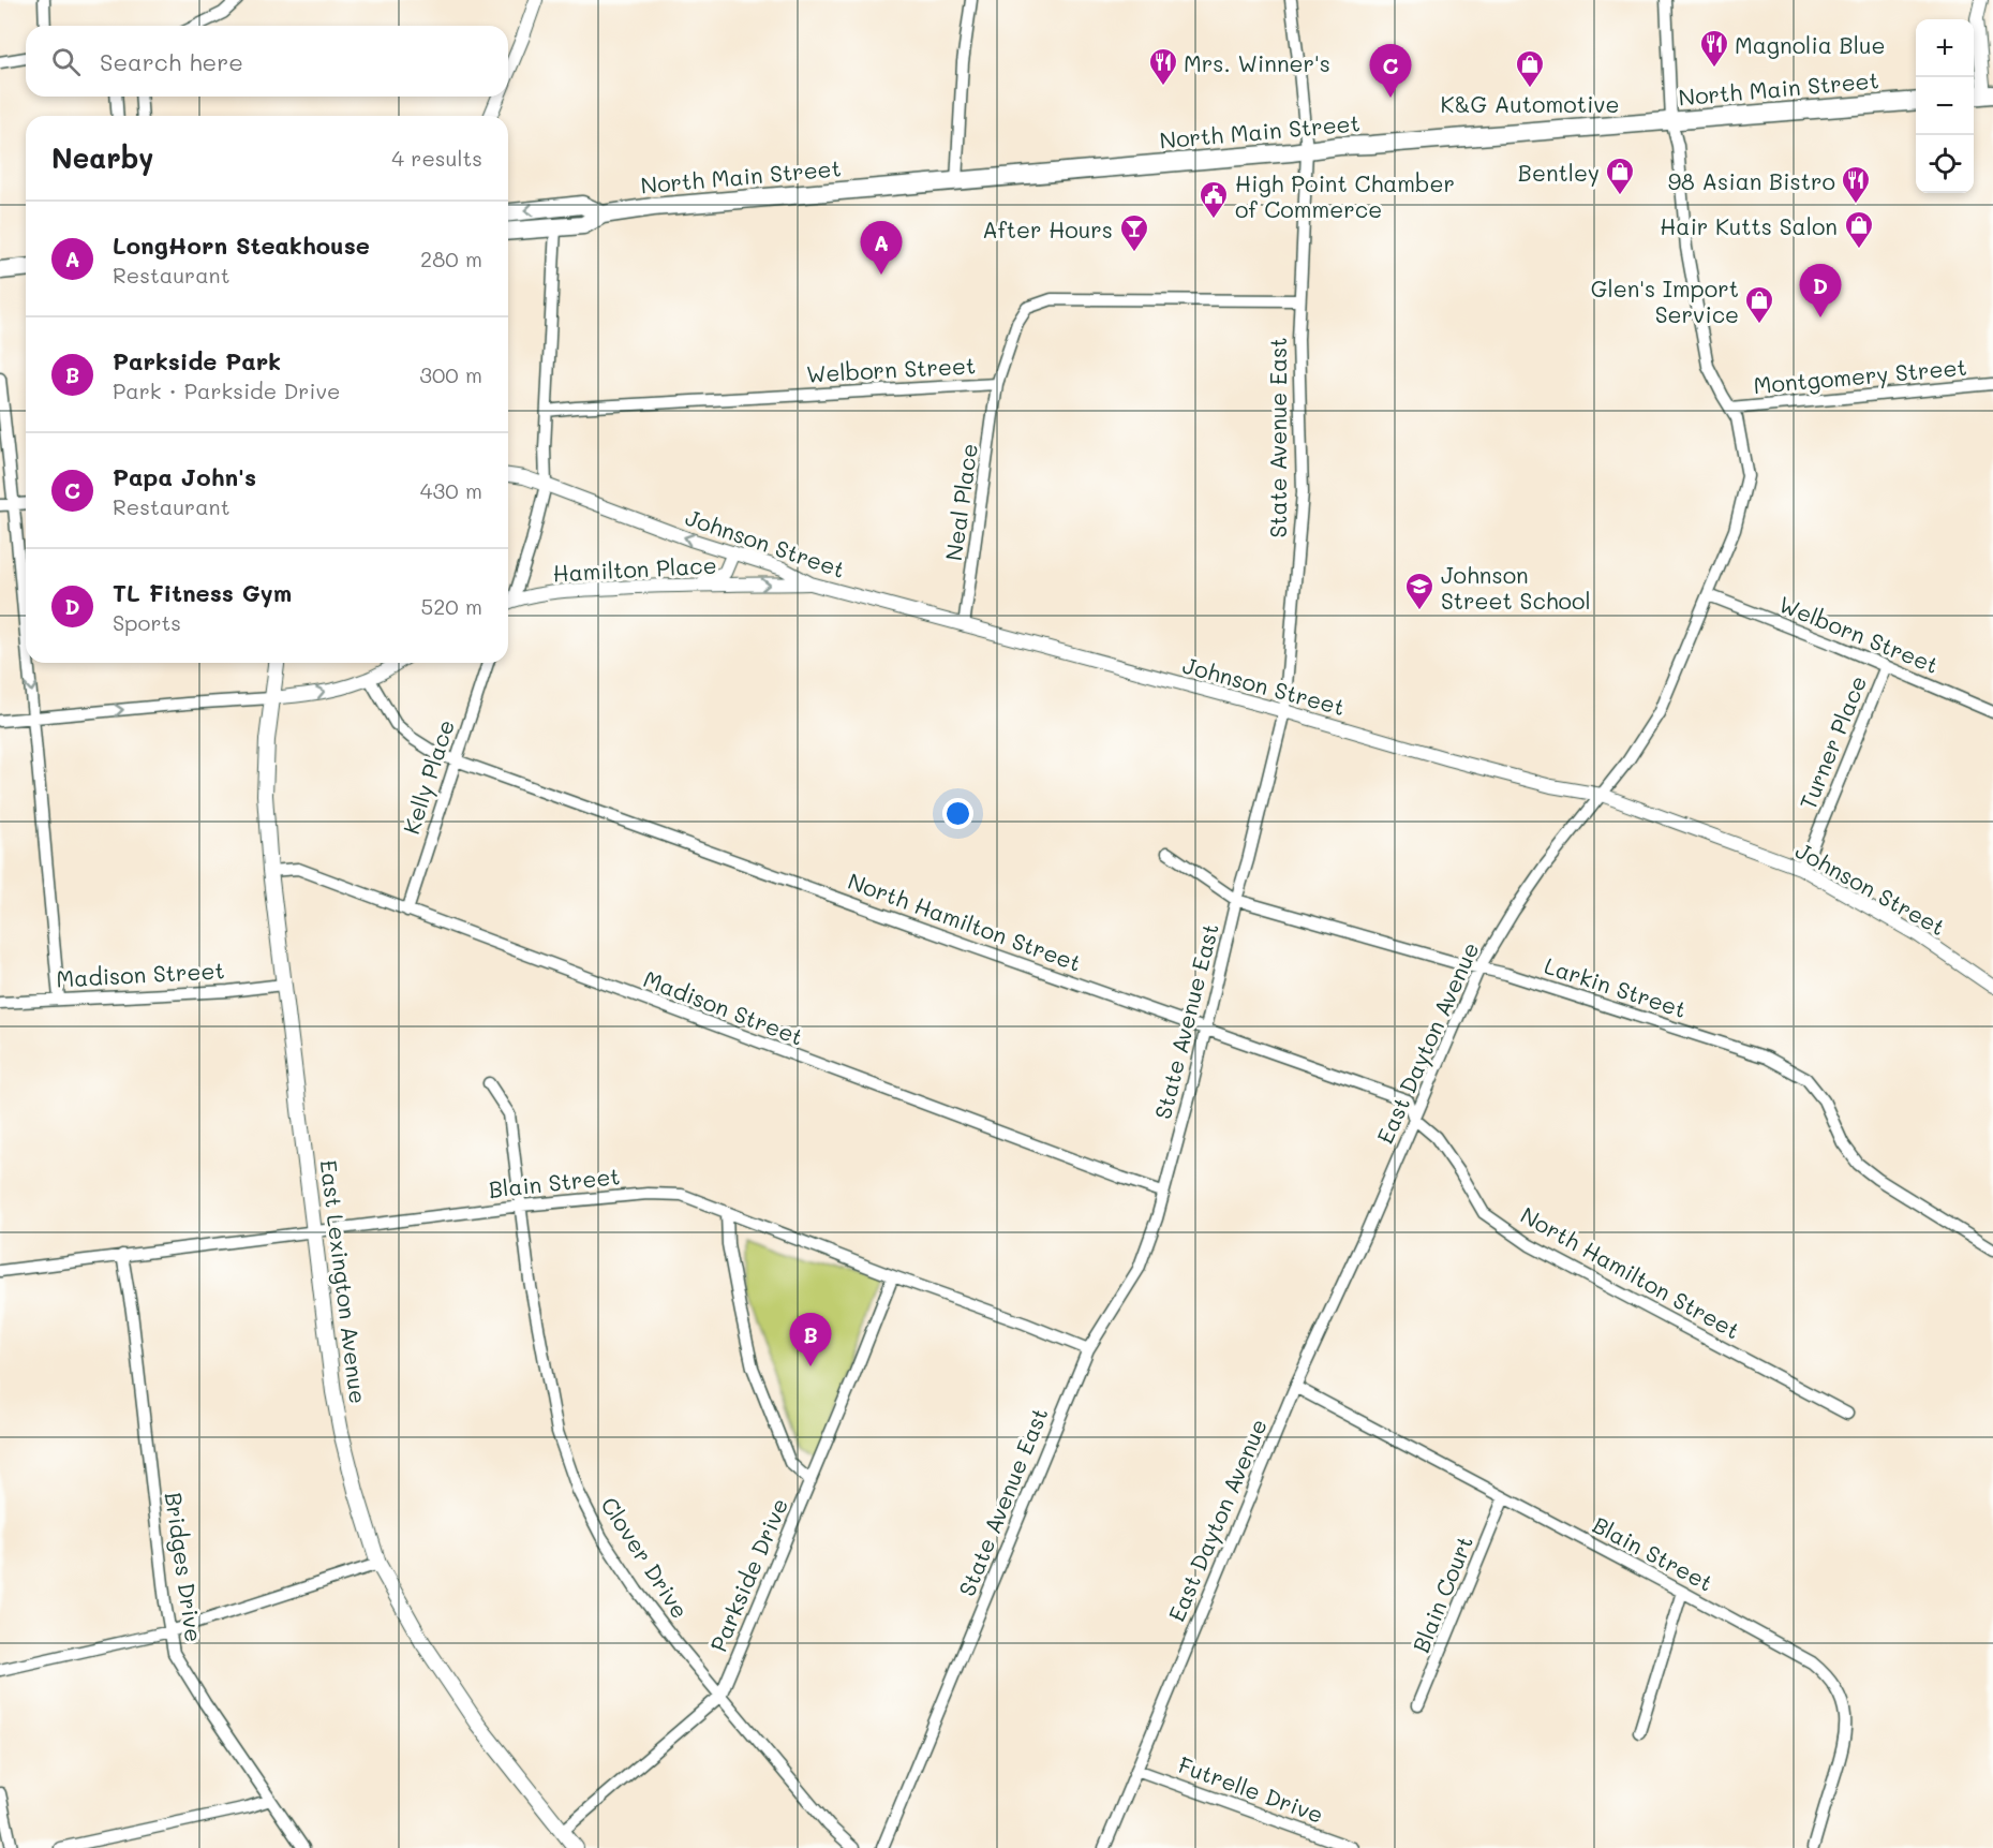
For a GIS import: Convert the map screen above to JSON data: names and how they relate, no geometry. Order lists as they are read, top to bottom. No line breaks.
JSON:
{"streets":{"main road":["North Main Street","East Lexington Avenue"],"street":["Welborn Street","Montgomery Street","State Avenue East","Neal Place","Johnson Street","Hamilton Place","Turner Place","Kelly Place","North Hamilton Street","Madison Street","Larkin Street","East Dayton Avenue","Blain Street","Clover Drive","Bridges Drive","Parkside Drive","Blain Court","Futrelle Drive"]},"crossings":[["North Main Street","State Avenue East"],["North Main Street","East Dayton Avenue"],["Welborn Street","State Avenue East"],["Welborn Street","Neal Place"],["Welborn Street","Turner Place"],["Welborn Street","East Dayton Avenue"],["Montgomery Street","East Dayton Avenue"],["State Avenue East","Johnson Street"],["State Avenue East","North Hamilton Street"],["State Avenue East","Madison Street"],["State Avenue East","Larkin Street"],["State Avenue East","Blain Street"],["Neal Place","Johnson Street"],["Johnson Street","Hamilton Place"],["Johnson Street","Turner Place"],["Johnson Street","East Dayton Avenue"],["Kelly Place","North Hamilton Street"],["Kelly Place","Madison Street"],["North Hamilton Street","East Dayton Avenue"],["Madison Street","East Lexington Avenue"],["Larkin Street","East Dayton Avenue"],["East Dayton Avenue","Blain Street"],["East Dayton Avenue","Futrelle Drive"],["Blain Street","East Lexington Avenue"],["Blain Street","Clover Drive"],["Blain Street","Bridges Drive"],["Blain Street","Parkside Drive"],["Blain Street","Blain Court"],["East Lexington Avenue","Parkside Drive"],["Clover Drive","Parkside Drive"]],"one_way":["Hamilton Place"],"places":{"restaurant":["Magnolia Blue","Mrs. Winner's","98 Asian Bistro"],"shop":["K&G Automotive","Bentley","Hair Kutts Salon","Glen's Import Service"],"public building":["High Point Chamber of Commerce"],"bar":["After Hours"],"school or university":["Johnson Street School"]},"page":{"map_buttons":["+","−"],"search":"Search here","pins":["C","A","D","B"],"heading":["Nearby","4 results"],"list":[{"mark":"A","name":"LongHorn Steakhouse","note":"Restaurant","value":"280 m"},{"mark":"B","name":"Parkside Park","note":"Park · Parkside Drive","value":"300 m"},{"mark":"C","name":"Papa John's","note":"Restaurant","value":"430 m"},{"mark":"D","name":"TL Fitness Gym","note":"Sports","value":"520 m"}]}}
